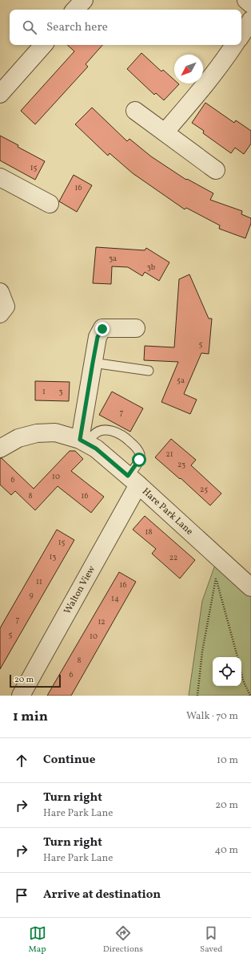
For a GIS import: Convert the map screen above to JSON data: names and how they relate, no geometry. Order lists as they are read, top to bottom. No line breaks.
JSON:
{"streets":{"street":["Hare Park Lane","Walton View"]},"crossings":[["Hare Park Lane","Walton View"]],"house_numbers":["15","16","3a","3b","5","5a","1","3","7","21","23","10","6","25","8","16","18","15","13","22","11","16","9","14","7","12","5","10","8","6"],"scale_bar":"20 m","north":"bottom left","page":{"search":"Search here","scale":"20 m","heading":["1 min","Walk · 70 m"],"list":[["Continue","10 m"],["Turn right","Hare Park Lane","20 m"],["Turn right","Hare Park Lane","40 m"],"Arrive at destination"],"nav":["Map","Directions","Saved"]}}
